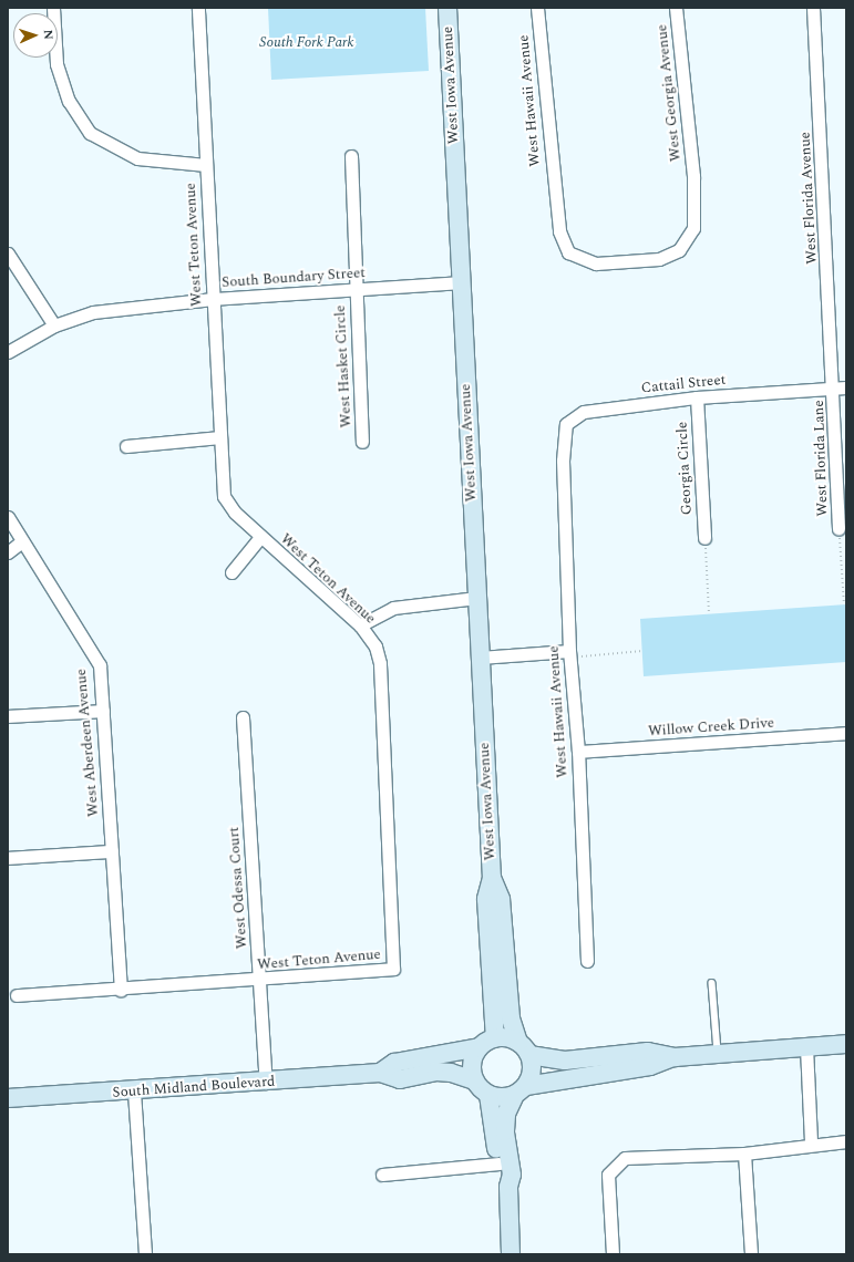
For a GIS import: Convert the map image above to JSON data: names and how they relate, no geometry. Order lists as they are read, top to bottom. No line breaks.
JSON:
{"streets":{"street":["West Iowa Avenue","West Georgia Avenue","West Hawaii Avenue","West Florida Avenue","West Teton Avenue","South Boundary Street","West Hasket Circle","Cattail Street","West Florida Lane","Georgia Circle","Willow Creek Drive","West Aberdeen Avenue","West Odessa Court","South Midland Boulevard"]},"crossings":[["West Iowa Avenue","South Boundary Street"],["West Iowa Avenue","South Midland Boulevard"],["West Georgia Avenue","West Hawaii Avenue"],["West Hawaii Avenue","Cattail Street"],["West Hawaii Avenue","Willow Creek Drive"],["West Florida Avenue","Cattail Street"],["West Florida Avenue","West Florida Lane"],["West Teton Avenue","South Boundary Street"],["West Teton Avenue","West Aberdeen Avenue"],["West Teton Avenue","West Odessa Court"],["South Boundary Street","West Hasket Circle"],["Cattail Street","West Florida Lane"],["Cattail Street","Georgia Circle"],["West Odessa Court","South Midland Boulevard"]],"parks":["South Fork Park"],"north":"right"}
